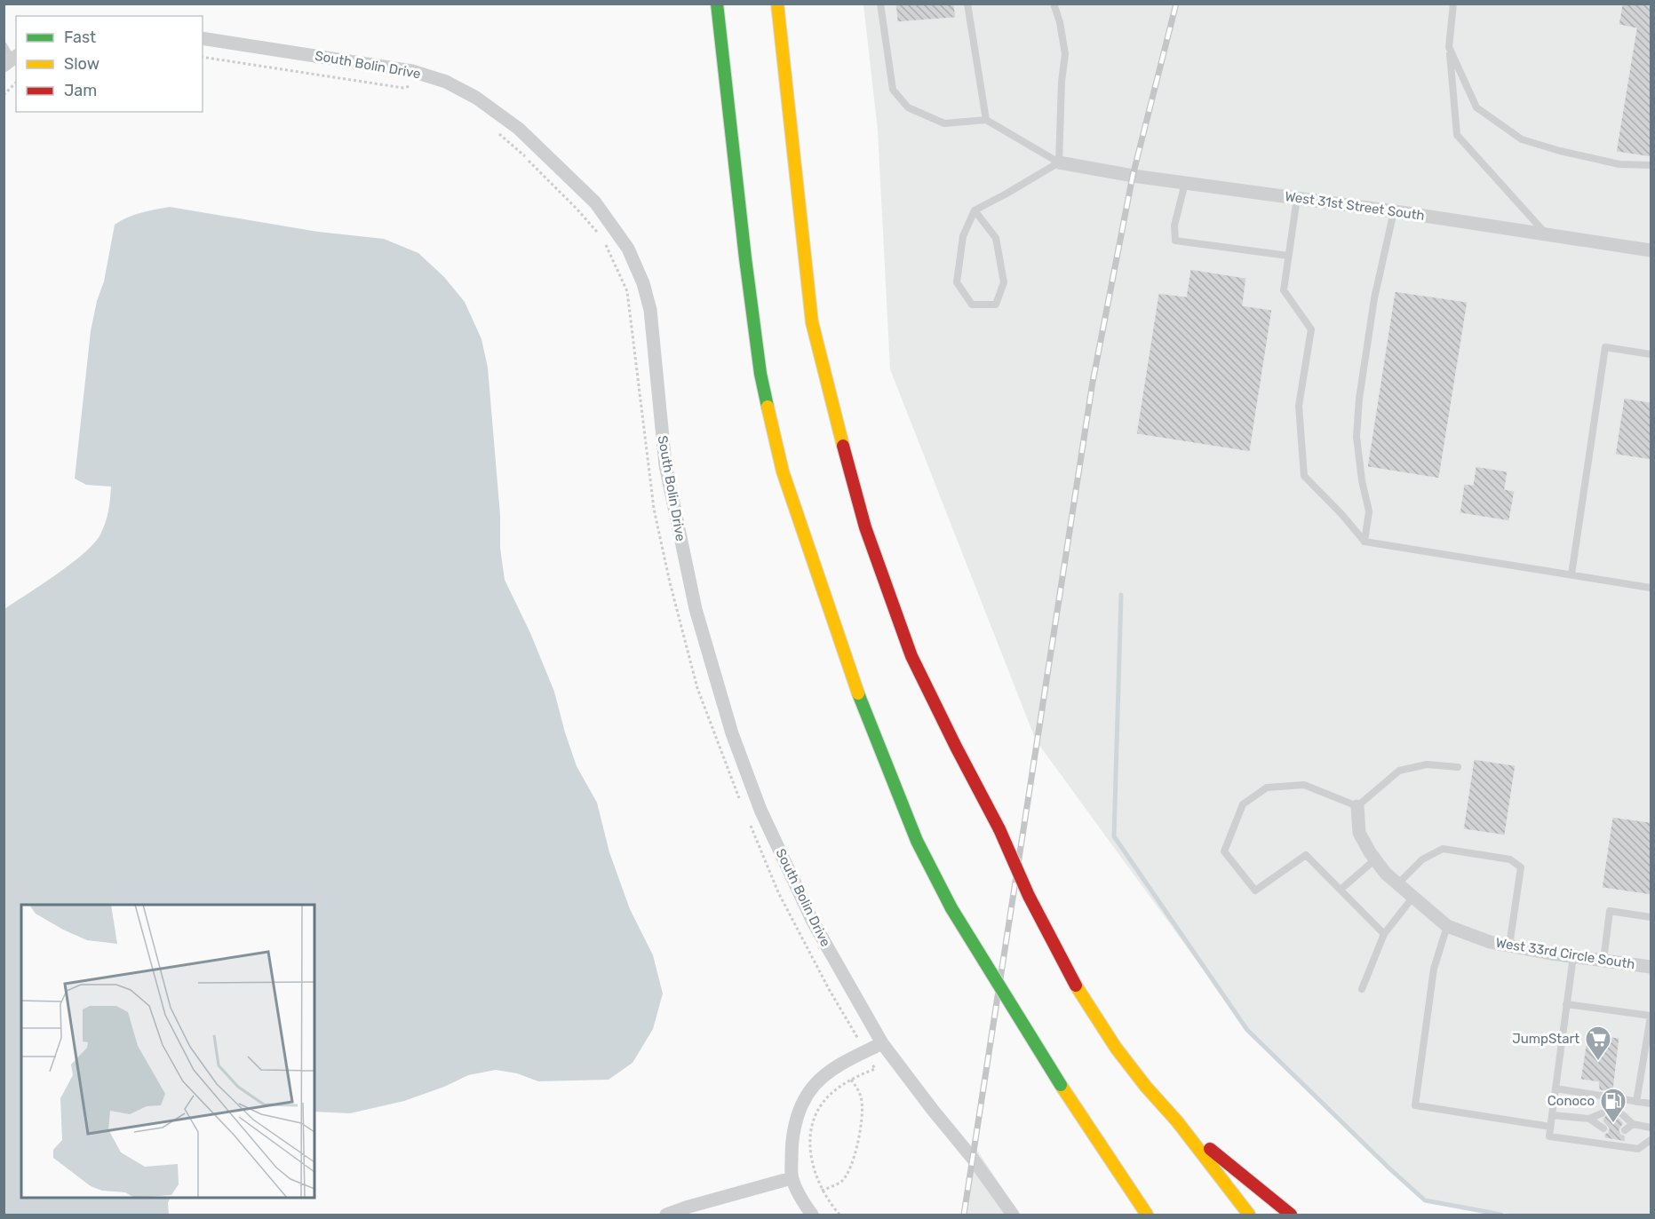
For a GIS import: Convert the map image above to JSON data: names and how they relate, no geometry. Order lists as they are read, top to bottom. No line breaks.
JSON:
{"streets":{"street":["South Bolin Drive","West 31st Street South","West 33rd Circle South"]},"places":{"supermarket":["JumpStart"],"fuel station":["Conoco"]},"legend":["Fast","Slow","Jam"]}
